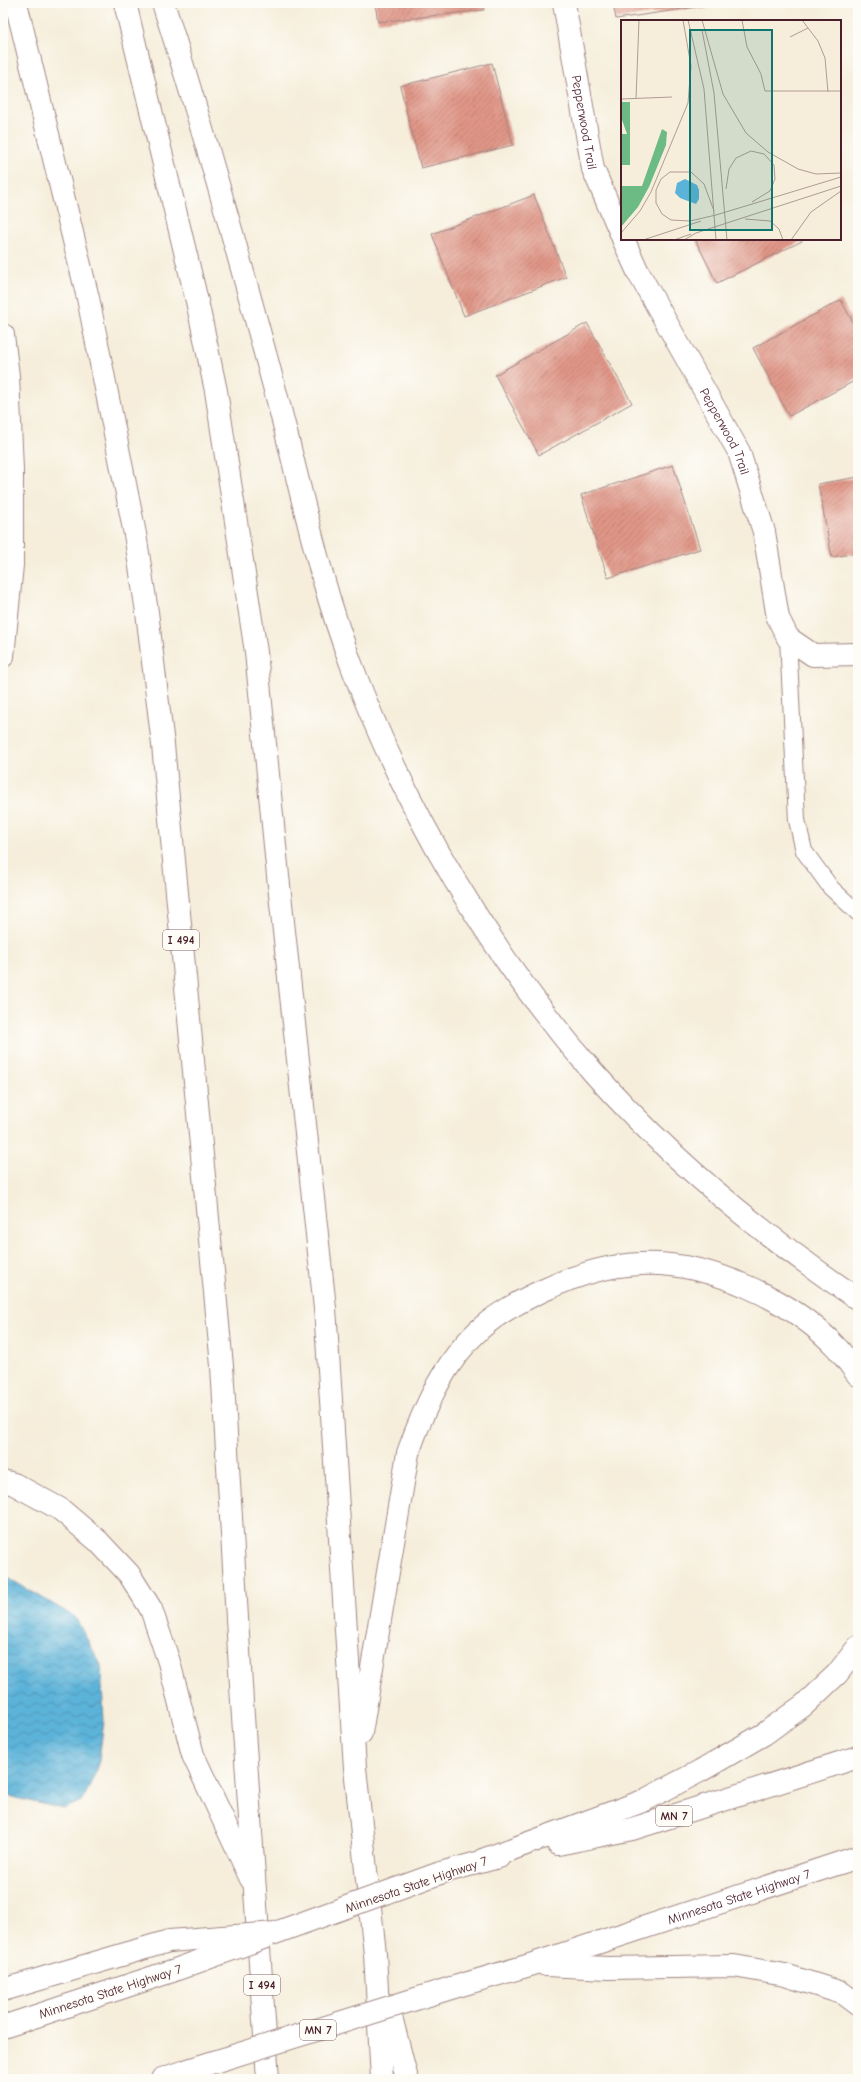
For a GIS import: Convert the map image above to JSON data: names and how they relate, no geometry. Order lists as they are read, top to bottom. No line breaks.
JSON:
{"streets":{"main road":["Pepperwood Trail","I 494","MN 7","Minnesota State Highway 7"]}}
